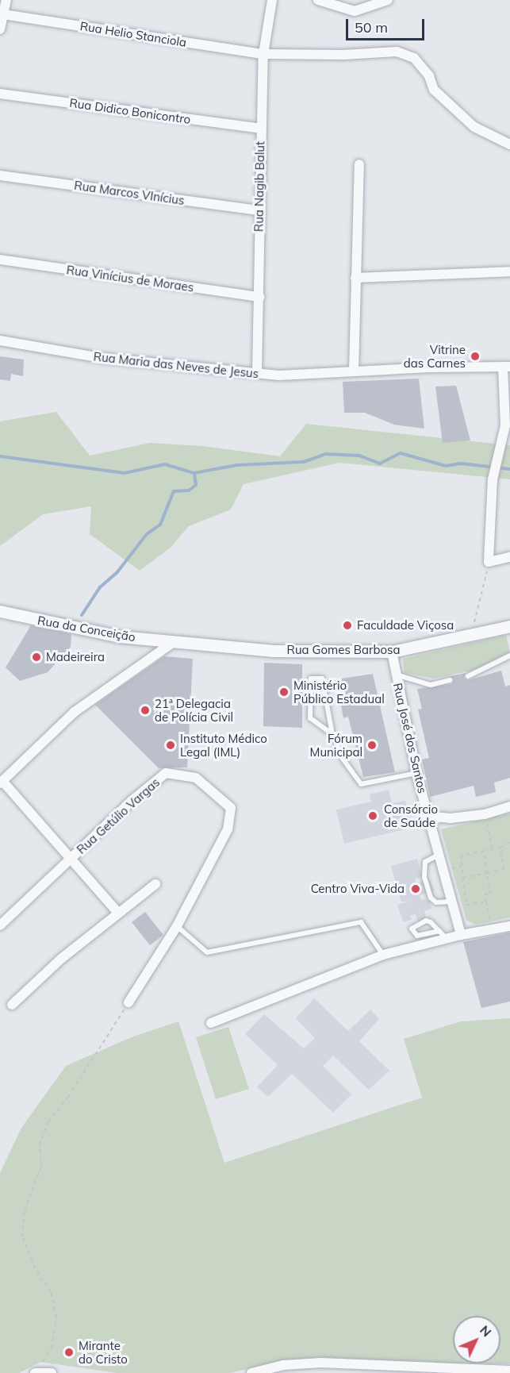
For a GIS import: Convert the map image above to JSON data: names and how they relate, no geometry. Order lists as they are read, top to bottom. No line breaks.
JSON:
{"streets":{"street":["Rua Helio Stanciola","Rua Didico Bonicontro","Rua Nagib Balut","Rua Marcos VInícius","Rua Vinícius de Moraes","Rua Maria das Neves de Jesus","Rua da Conceição","Rua Gomes Barbosa","Rua José dos Santos","Rua Getúlio Vargas"]},"crossings":[["Rua Helio Stanciola","Rua Nagib Balut"],["Rua Didico Bonicontro","Rua Nagib Balut"],["Rua Nagib Balut","Rua Marcos VInícius"],["Rua Nagib Balut","Rua Vinícius de Moraes"],["Rua Nagib Balut","Rua Maria das Neves de Jesus"],["Rua da Conceição","Rua Gomes Barbosa"],["Rua Gomes Barbosa","Rua José dos Santos"]],"places":["Vitrine das Carnes","Faculdade Viçosa","Madeireira","Ministério Público Estadual","21ª Delegacia de Polícia Civil","Instituto Médico Legal (IML)","Fórum Municipal","Consórcio de Saúde","Centro Viva-Vida","Mirante do Cristo"],"scale_bar":"50 m","north":"top right"}
